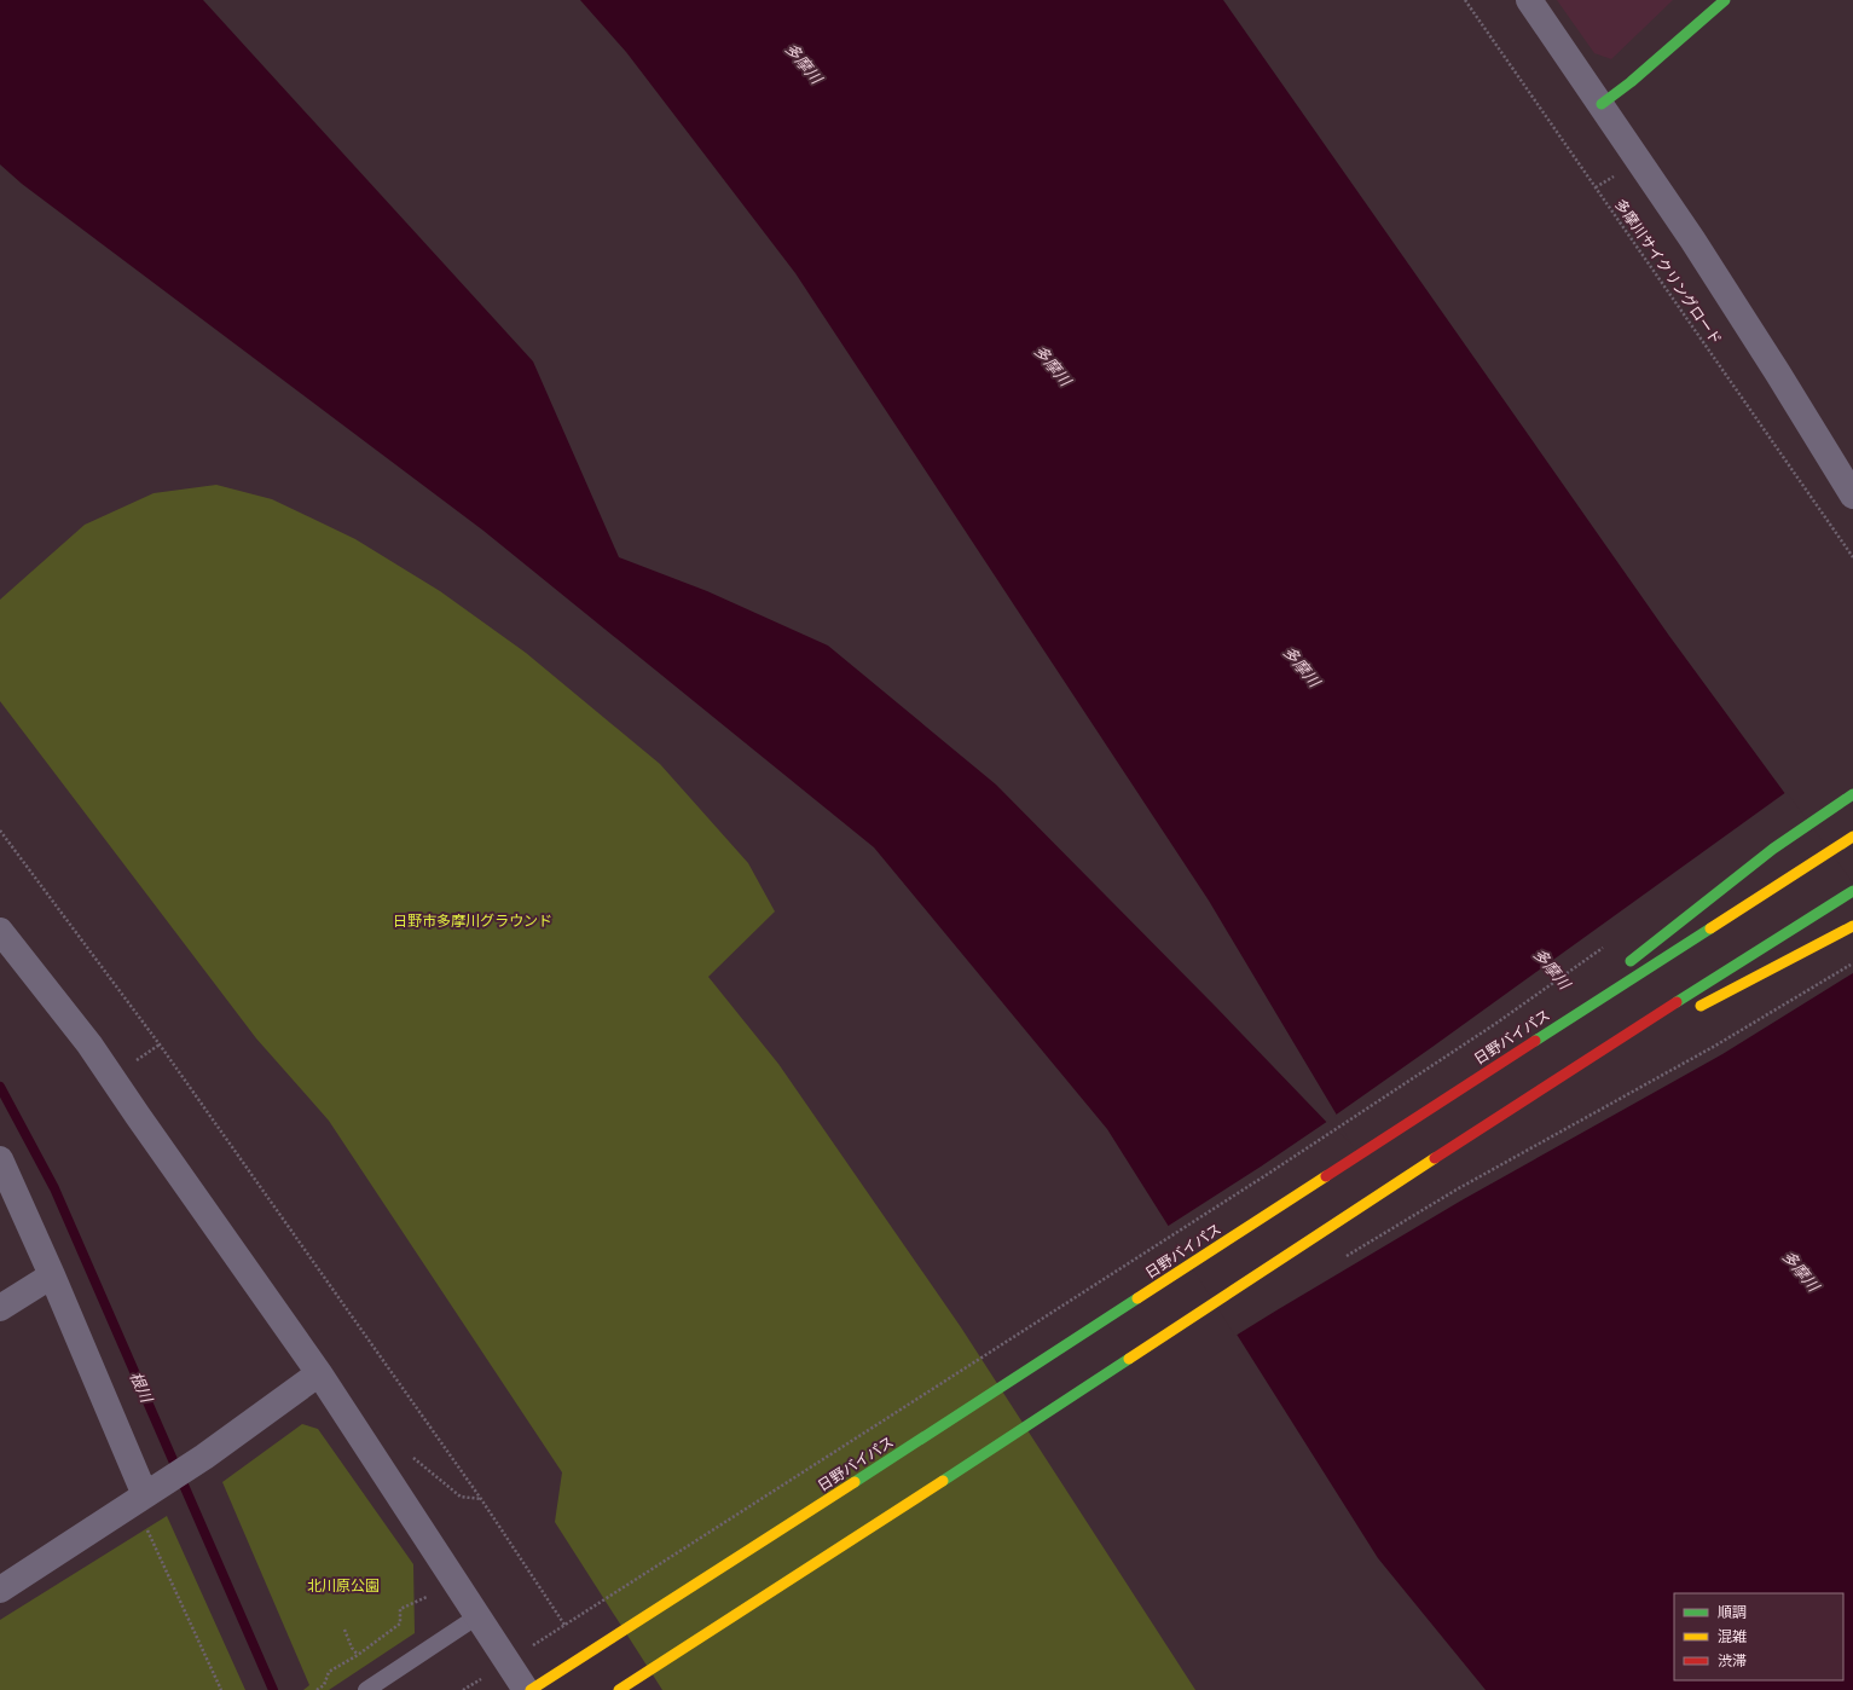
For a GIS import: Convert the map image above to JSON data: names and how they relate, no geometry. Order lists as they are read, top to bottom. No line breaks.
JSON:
{"streets":{"main road":["日野バイパス"],"path":["多摩川サイクリングロード"]},"water":["多摩川","根川"],"parks":["日野市多摩川グラウンド","北川原公園"],"legend":["順調","混雑","渋滞"]}
